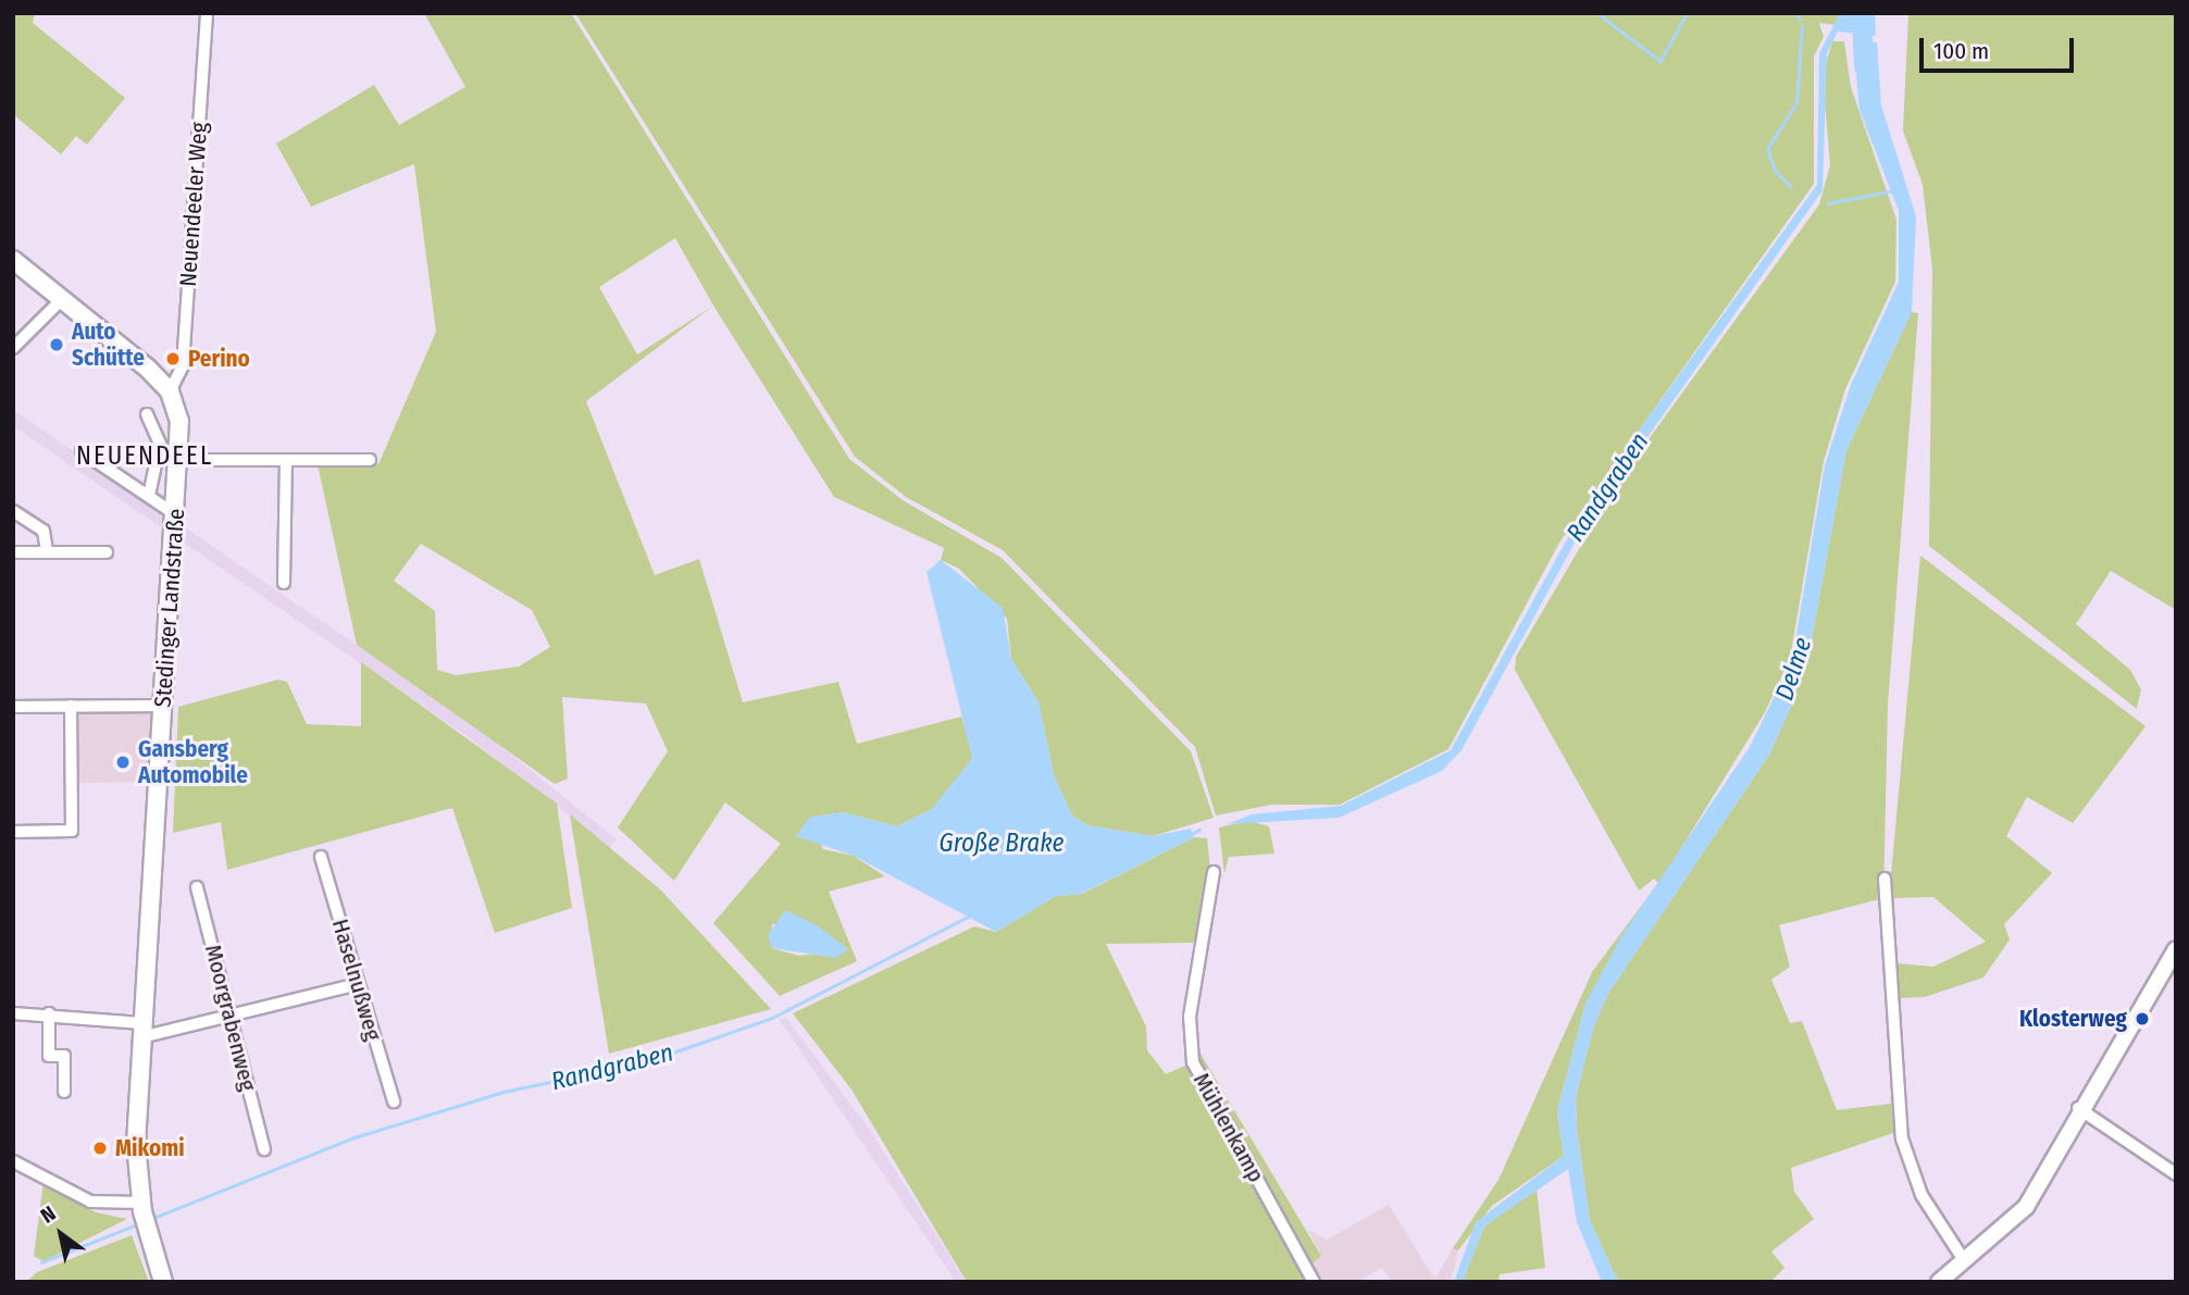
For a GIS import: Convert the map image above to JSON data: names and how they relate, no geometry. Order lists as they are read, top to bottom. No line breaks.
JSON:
{"streets":{"main road":["Stedinger Landstraße"],"street":["Neuendeeler Weg","Haselnußweg","Moorgrabenweg","Mühlenkamp"]},"crossings":[["Neuendeeler Weg","Stedinger Landstraße"]],"districts":["NEUENDEEL"],"water":["Randgraben","Delme","Große Brake"],"places":["Auto Schütte","Perino","Gansberg Automobile","Klosterweg","Mikomi"],"scale_bar":"100 m","north":"top left"}
